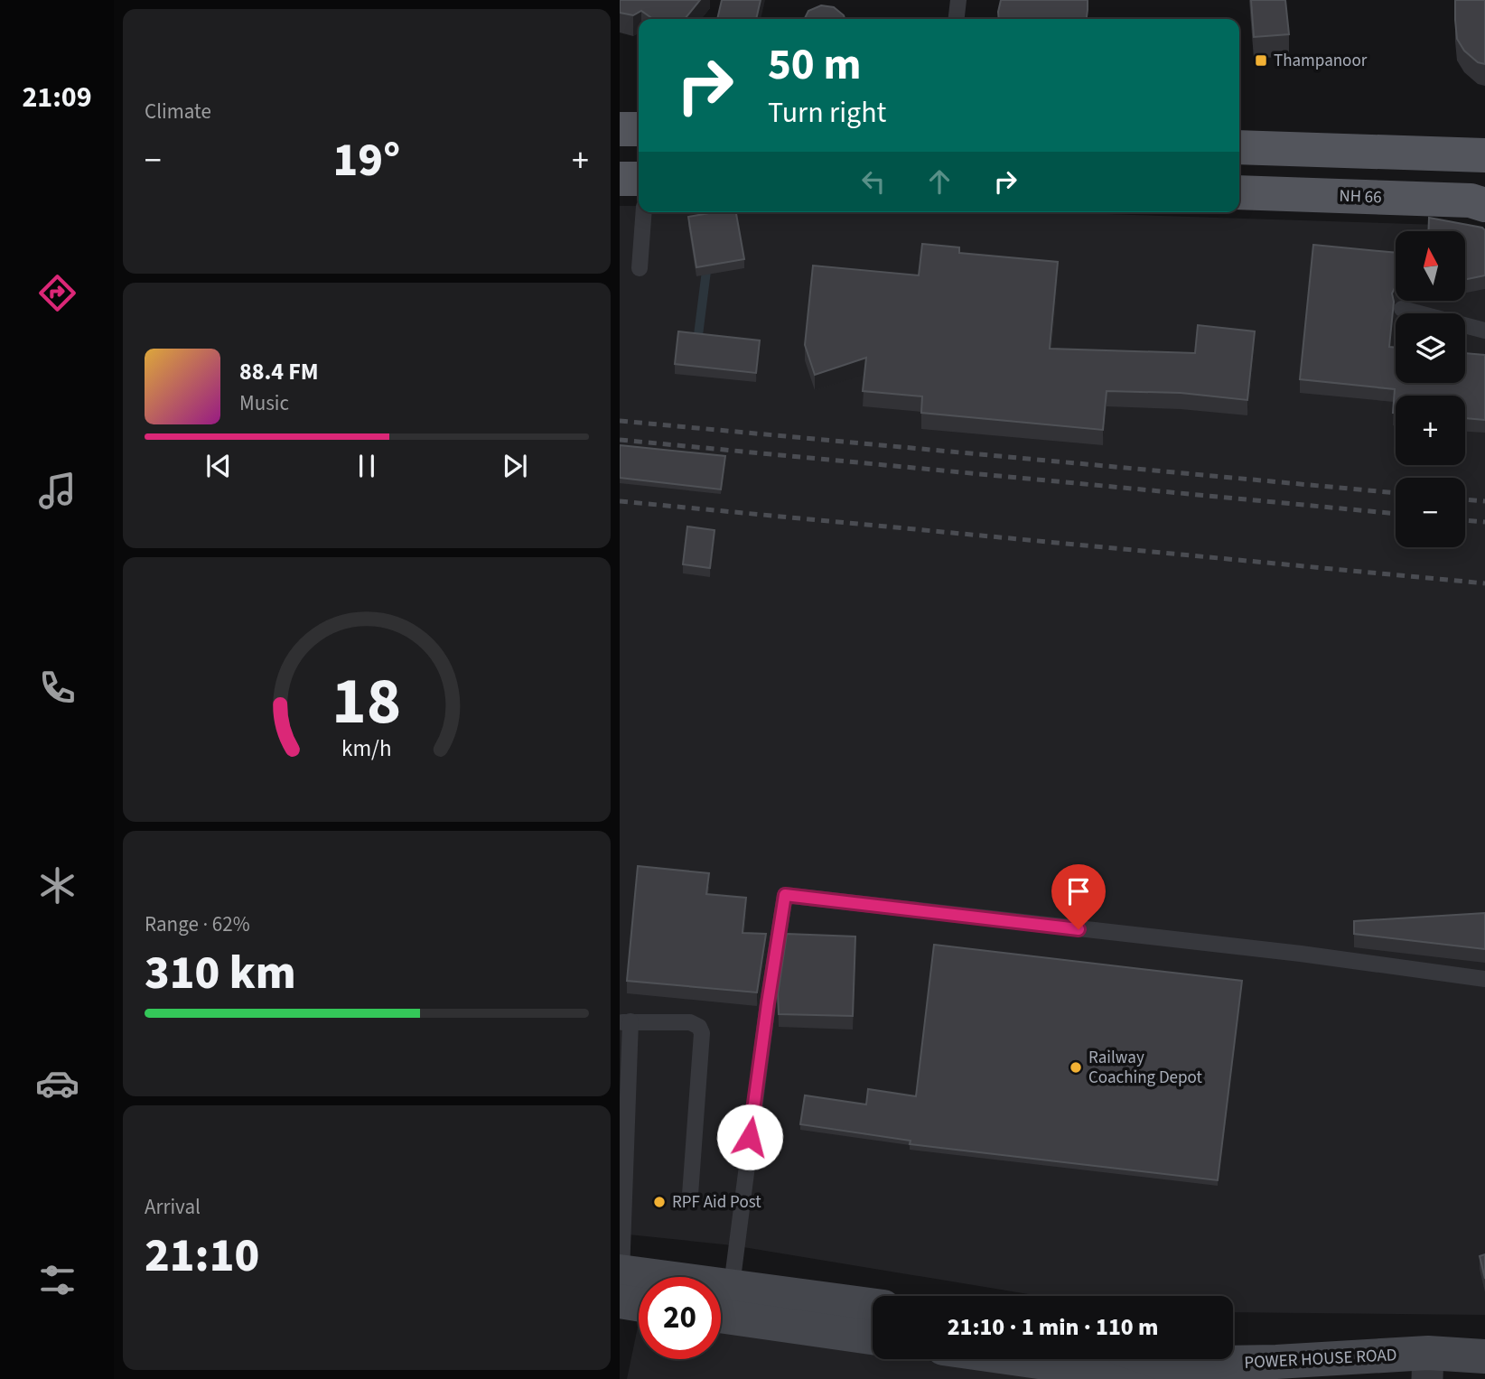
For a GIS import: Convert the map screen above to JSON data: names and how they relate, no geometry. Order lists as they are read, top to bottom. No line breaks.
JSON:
{"streets":{"main road":["NH 66","POWER HOUSE ROAD"]},"places":{"transit":["Thampanoor"],"other":["Railway Coaching Depot","RPF Aid Post"]},"north":"top","page":{"tabs":"21:09","tile":["Climate",["Range · 62%","310 km"],["Arrival","21:10"]],"turn":["50 m","Turn right"],"heat":["−","19°","+"],"map_buttons":["+","−"],"song":["88.4 FM","Music"],"limit":"20","trip":"21:10 · 1 min · 110 m","gauge":["18","km/h"]}}
